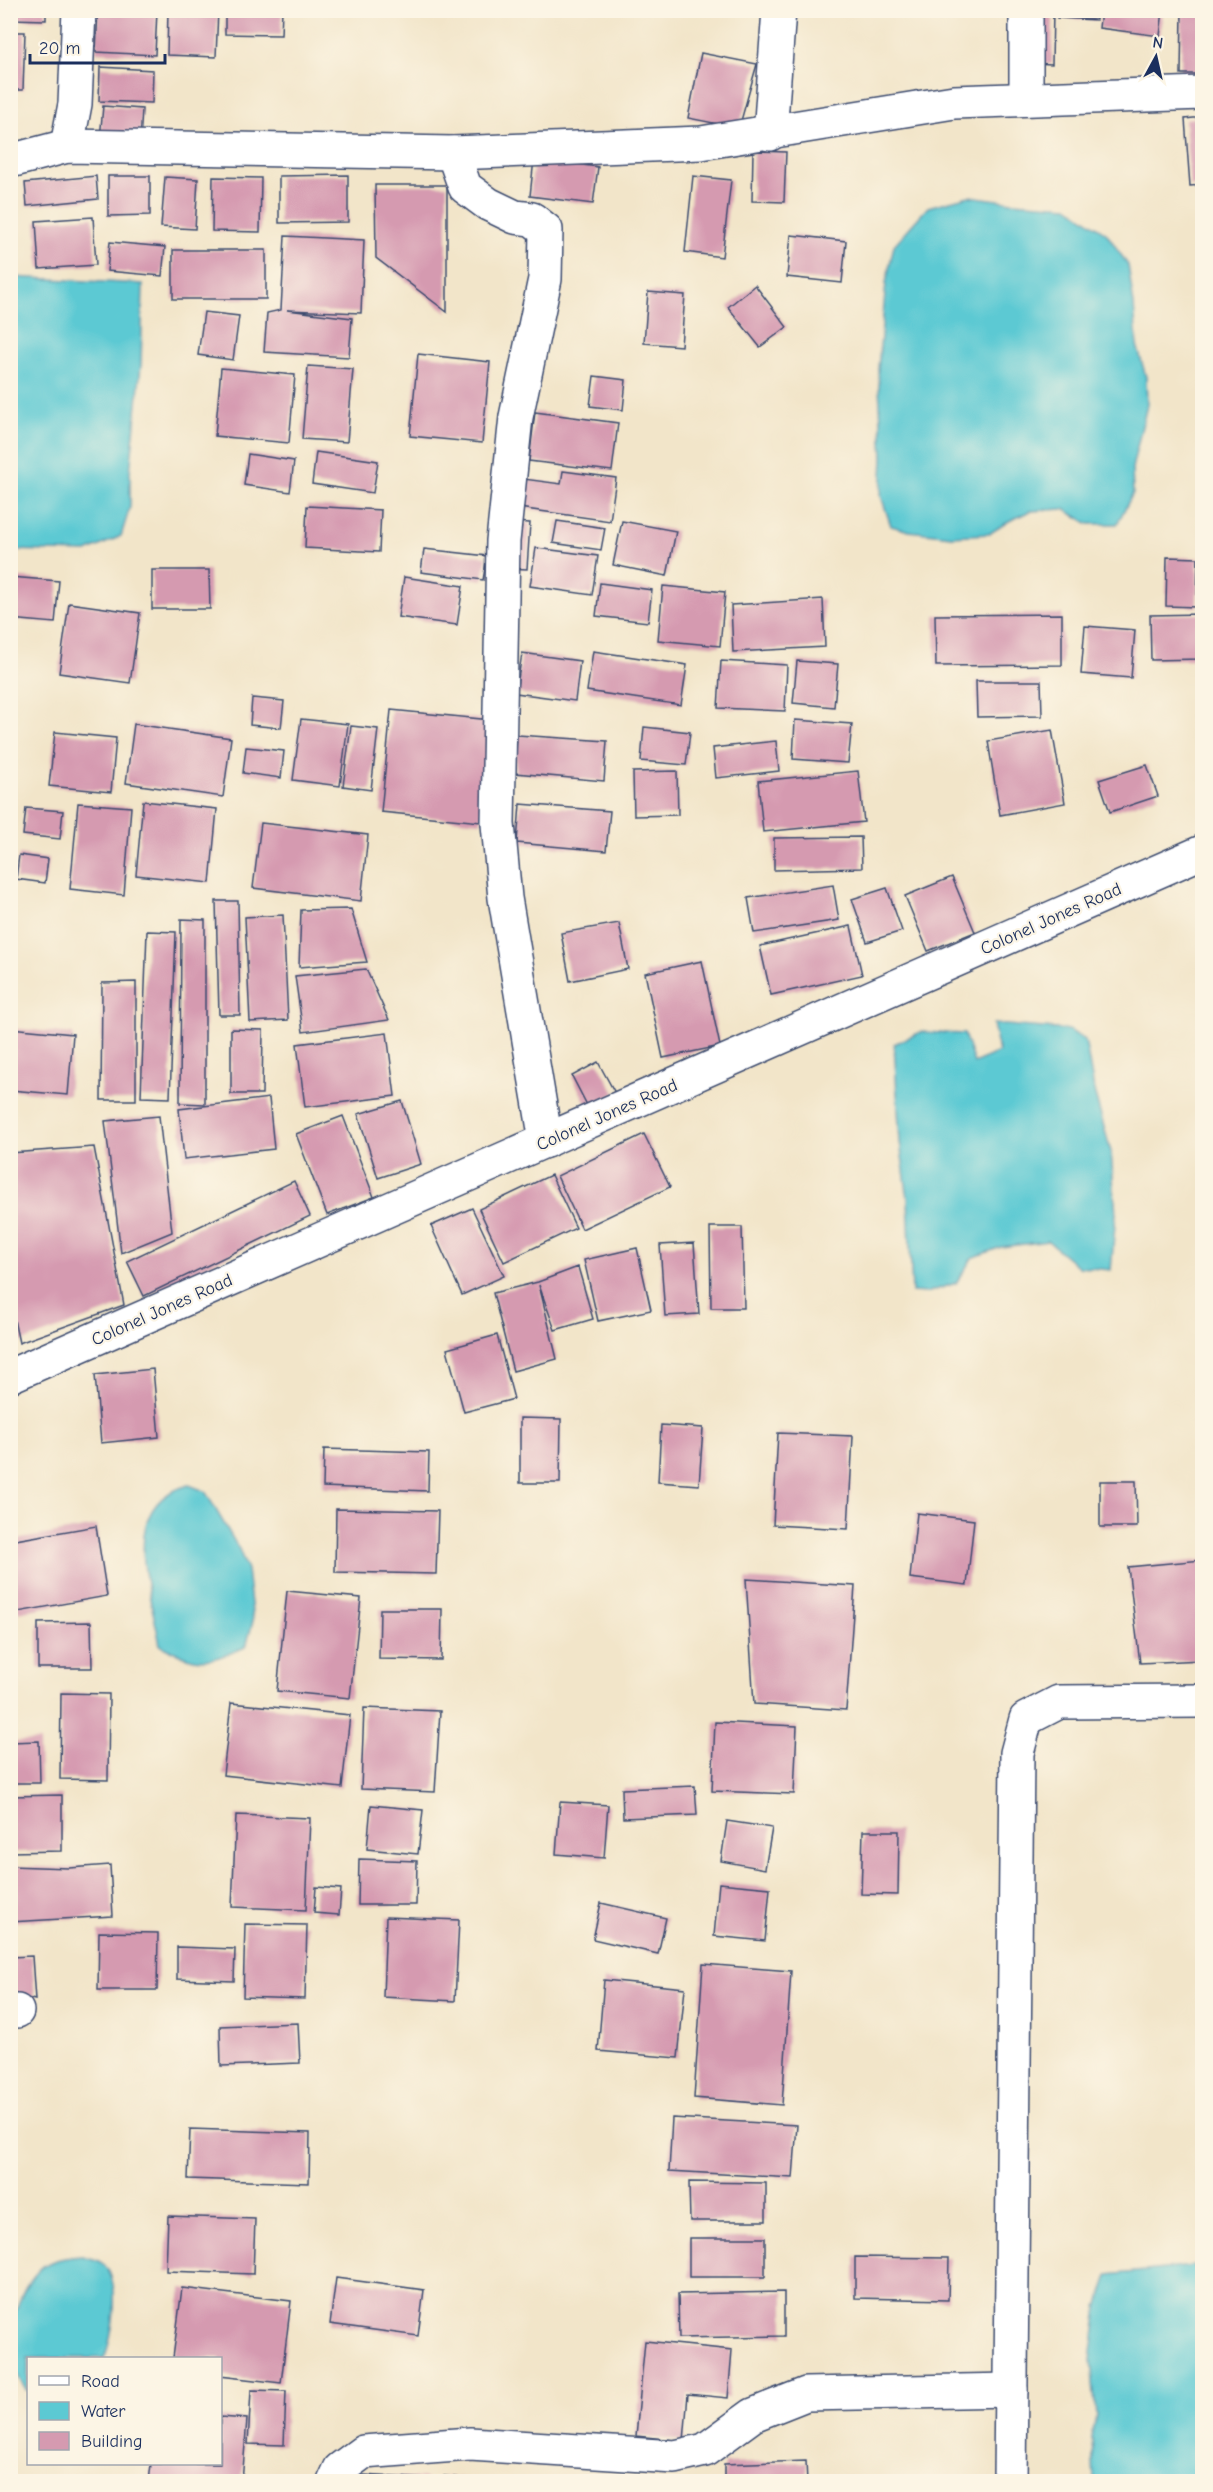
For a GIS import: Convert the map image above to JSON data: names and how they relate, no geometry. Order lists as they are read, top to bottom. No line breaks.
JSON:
{"streets":{"street":["Colonel Jones Road"]},"legend":["Road","Water","Building"],"scale_bar":"20 m","north":"top"}
